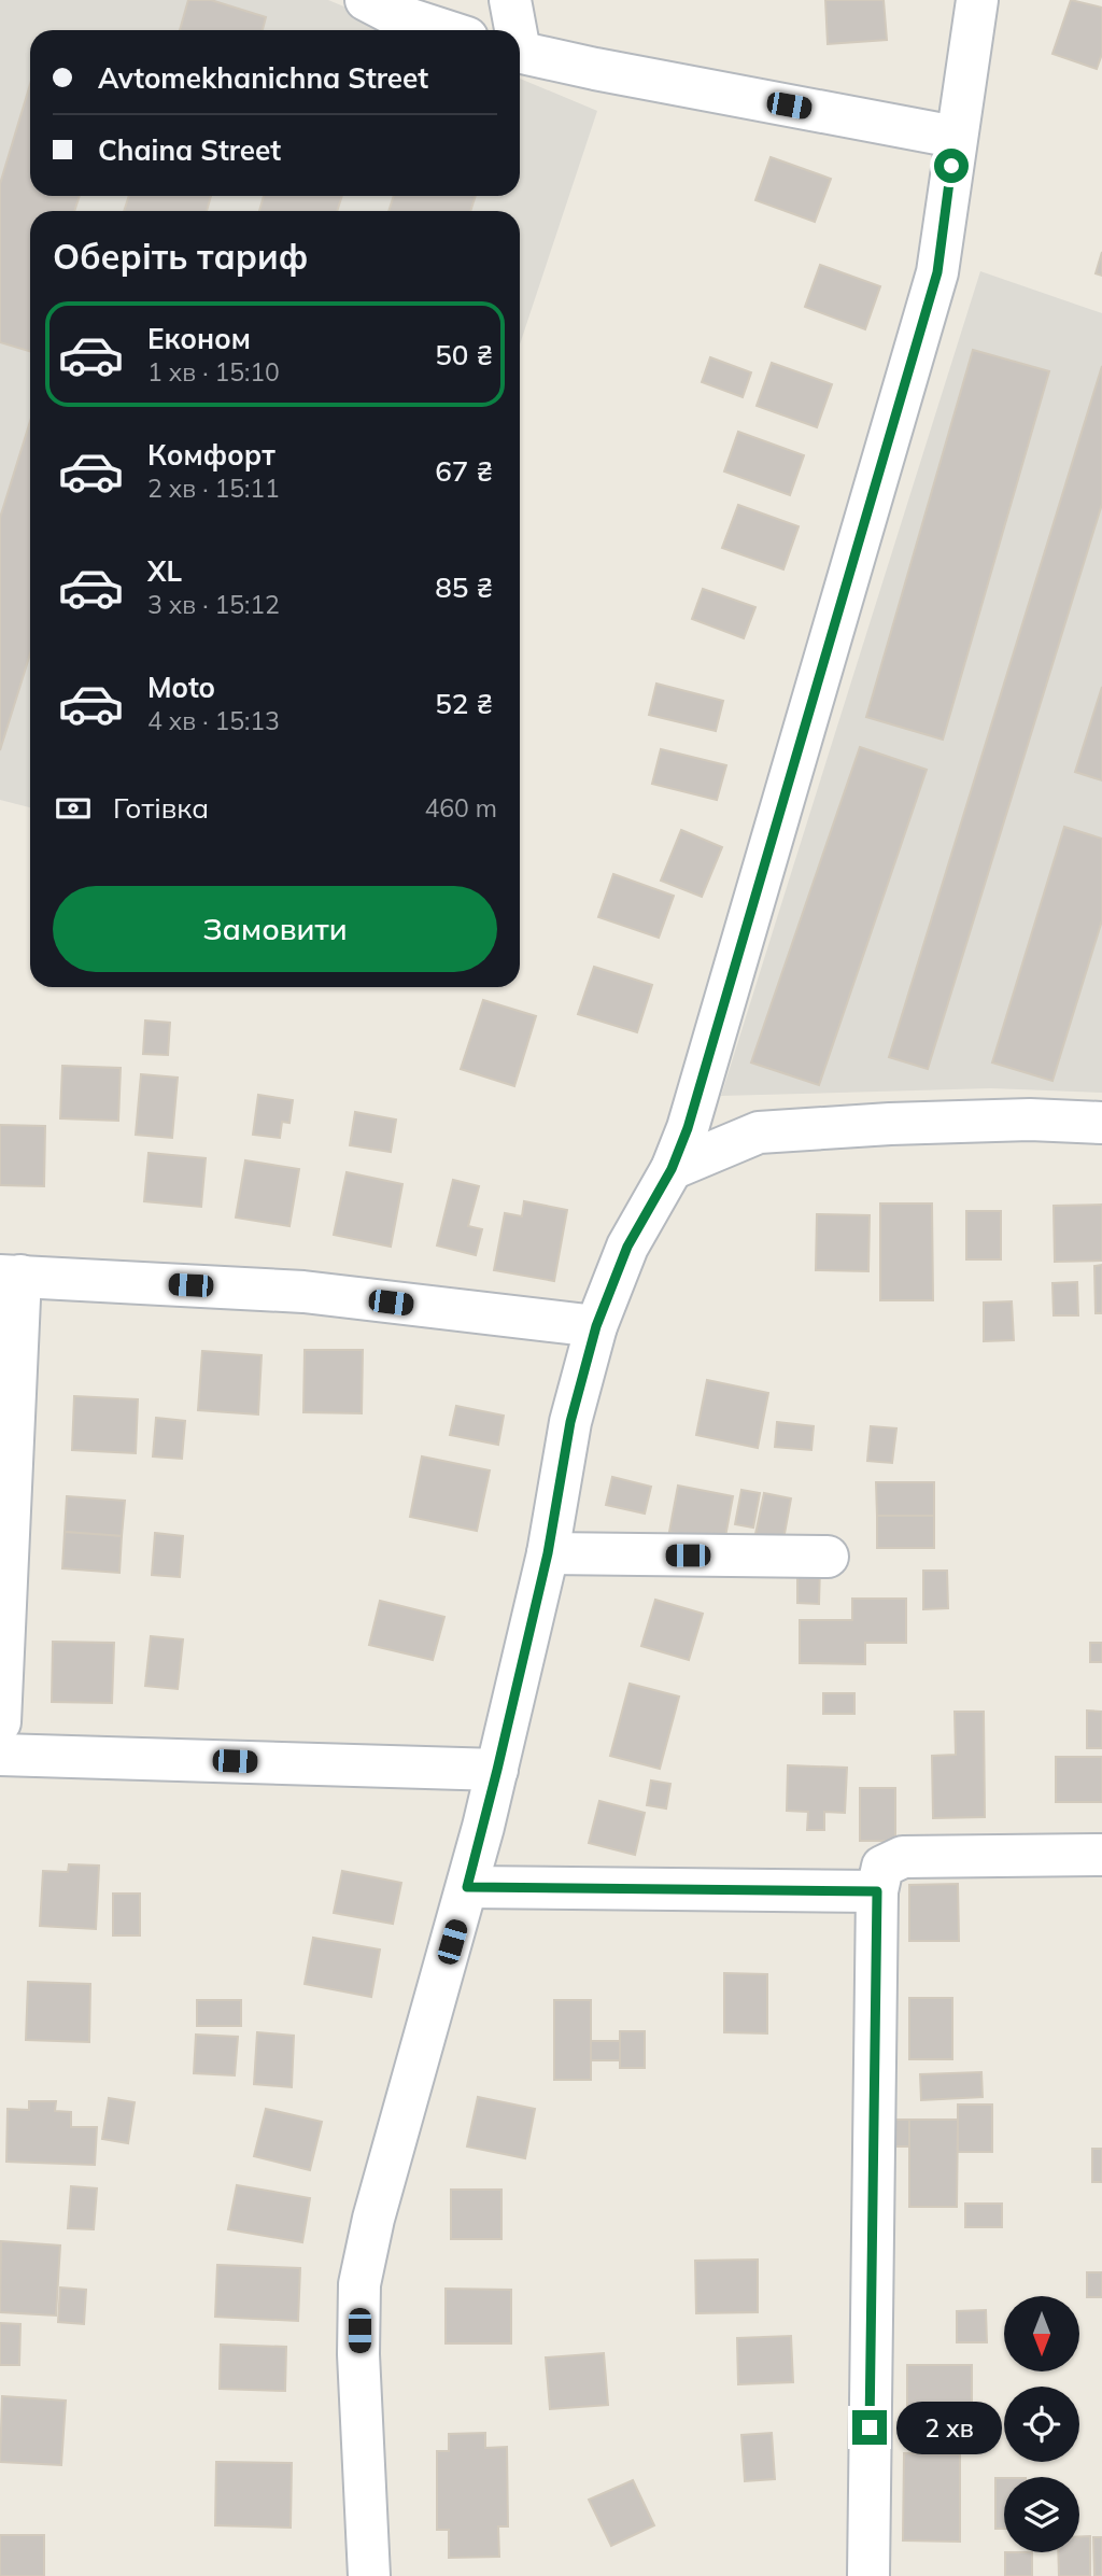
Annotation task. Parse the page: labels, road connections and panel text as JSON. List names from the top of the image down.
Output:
{
  "north": "bottom",
  "page": {
    "banner": ["Avtomekhanichna Street", "Chaina Street"],
    "heading": "Оберіть тариф",
    "list": [
      {
        "name": "Економ",
        "note": "1 хв · 15:10",
        "value": "50 ₴"
      },
      {
        "name": "Комфорт",
        "note": "2 хв · 15:11",
        "value": "67 ₴"
      },
      {
        "name": "XL",
        "note": "3 хв · 15:12",
        "value": "85 ₴"
      },
      {
        "name": "Moto",
        "note": "4 хв · 15:13",
        "value": "52 ₴"
      }
    ],
    "pay": ["Готівка", "460 m"],
    "buttons": "Замовити",
    "bubble": "2 хв"
  }
}
